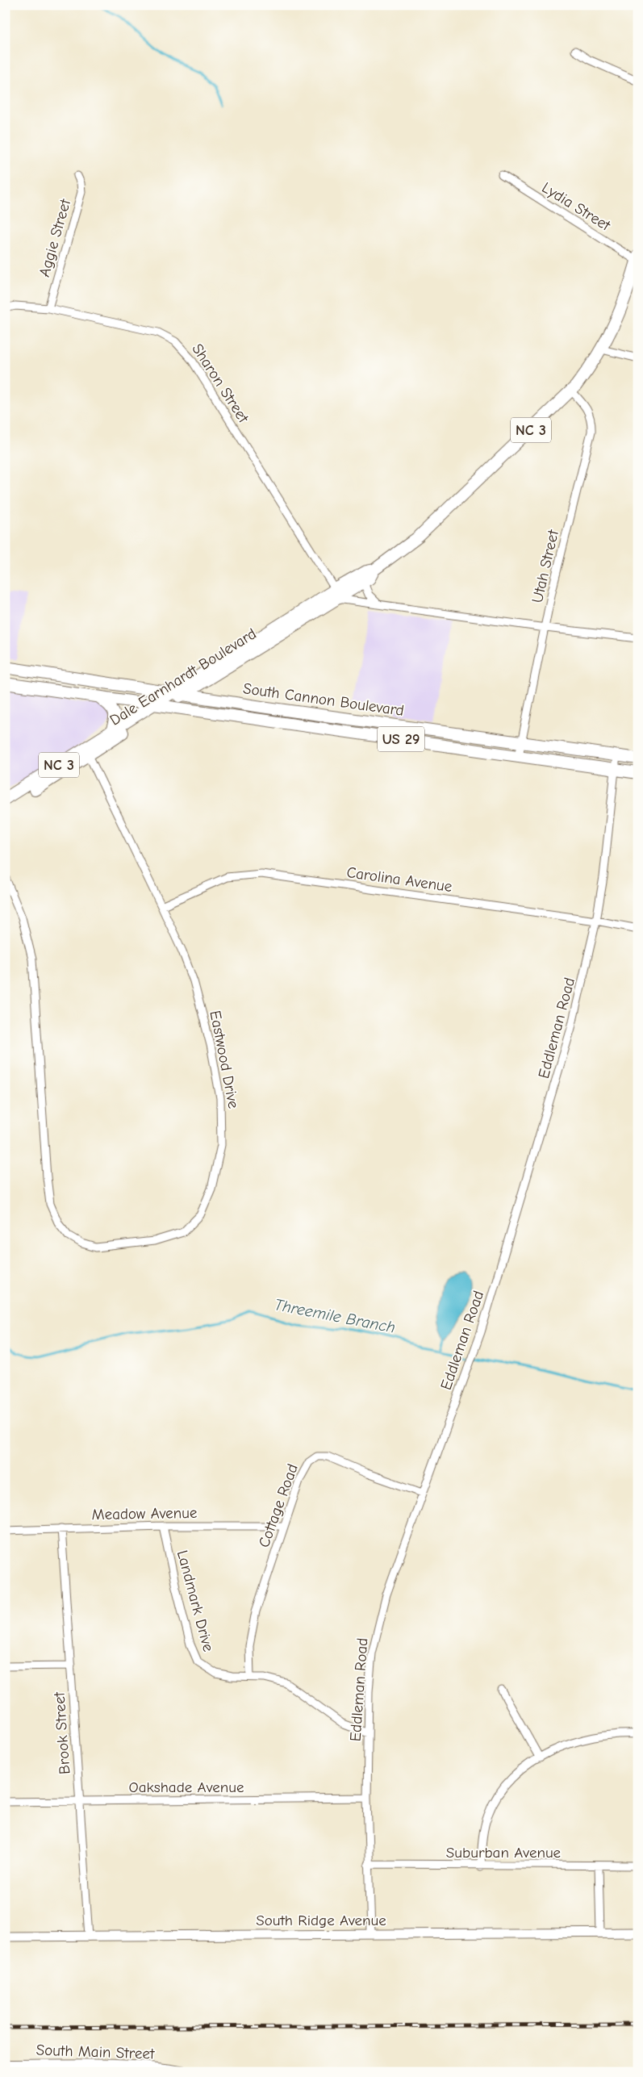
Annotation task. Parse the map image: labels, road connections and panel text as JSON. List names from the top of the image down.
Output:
{
  "streets": {
    "main road": [
      "NC 3",
      "Dale Earnhardt Boulevard",
      "South Cannon Boulevard",
      "US 29",
      "South Main Street"
    ],
    "street": [
      "Lydia Street",
      "Aggie Street",
      "Sharon Street",
      "Utah Street",
      "Carolina Avenue",
      "Eddleman Road",
      "Eastwood Drive",
      "Cottage Road",
      "Meadow Avenue",
      "Landmark Drive",
      "Brook Street",
      "Oakshade Avenue",
      "Suburban Avenue",
      "South Ridge Avenue"
    ]
  },
  "crossings": [
    ["Lydia Street", "Dale Earnhardt Boulevard"],
    ["Aggie Street", "Sharon Street"],
    ["Sharon Street", "Dale Earnhardt Boulevard"],
    ["Utah Street", "Dale Earnhardt Boulevard"],
    ["Utah Street", "South Cannon Boulevard"],
    ["Dale Earnhardt Boulevard", "South Cannon Boulevard"],
    ["Dale Earnhardt Boulevard", "Eastwood Drive"],
    ["South Cannon Boulevard", "Eddleman Road"],
    ["Carolina Avenue", "Eddleman Road"],
    ["Carolina Avenue", "Eastwood Drive"],
    ["Eddleman Road", "Cottage Road"],
    ["Eddleman Road", "Landmark Drive"],
    ["Eddleman Road", "Oakshade Avenue"],
    ["Eddleman Road", "Suburban Avenue"],
    ["Eddleman Road", "South Ridge Avenue"],
    ["Cottage Road", "Meadow Avenue"],
    ["Cottage Road", "Landmark Drive"],
    ["Meadow Avenue", "Landmark Drive"],
    ["Meadow Avenue", "Brook Street"],
    ["Brook Street", "Oakshade Avenue"],
    ["Brook Street", "South Ridge Avenue"]
  ],
  "water": ["Threemile Branch"]
}
